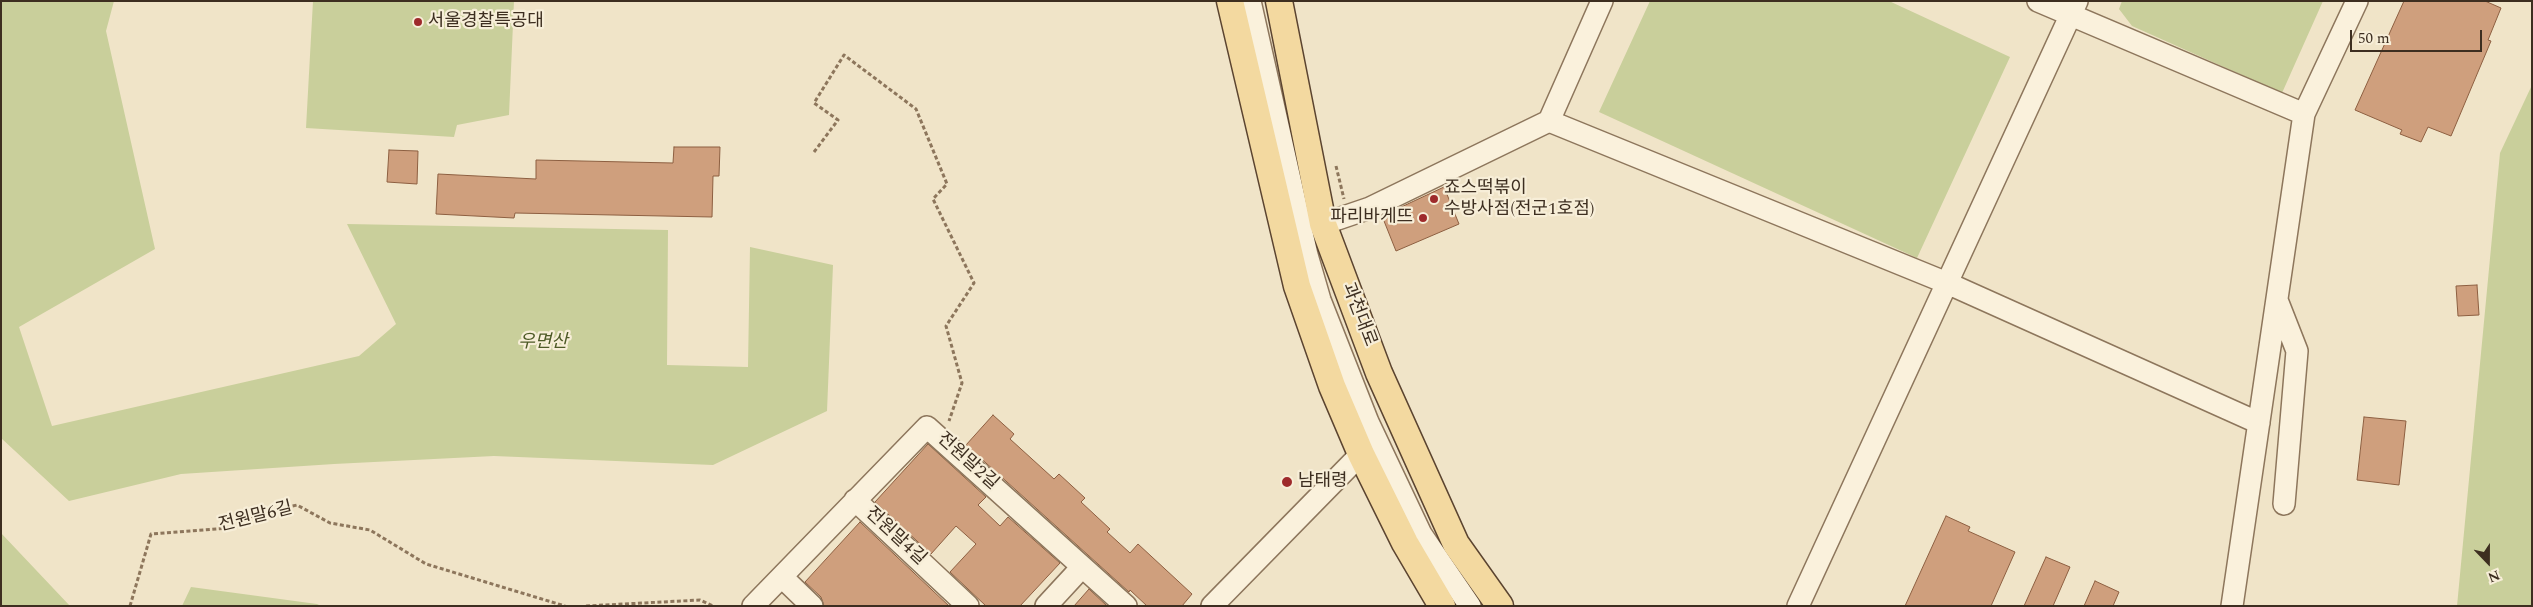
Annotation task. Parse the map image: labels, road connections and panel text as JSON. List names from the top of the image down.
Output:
{
  "streets": {
    "main road": ["과천대로"],
    "street": ["전원말2길", "전원말4길"],
    "path": ["전원말6길"]
  },
  "crossings": [
    ["전원말2길", "전원말4길"]
  ],
  "parks": ["우면산"],
  "places": [
    "서울경찰특공대",
    "죠스떡볶이 수방사점(전군1호점)",
    "파리바게뜨",
    "남태령"
  ],
  "scale_bar": "50 m",
  "north": "bottom"
}
